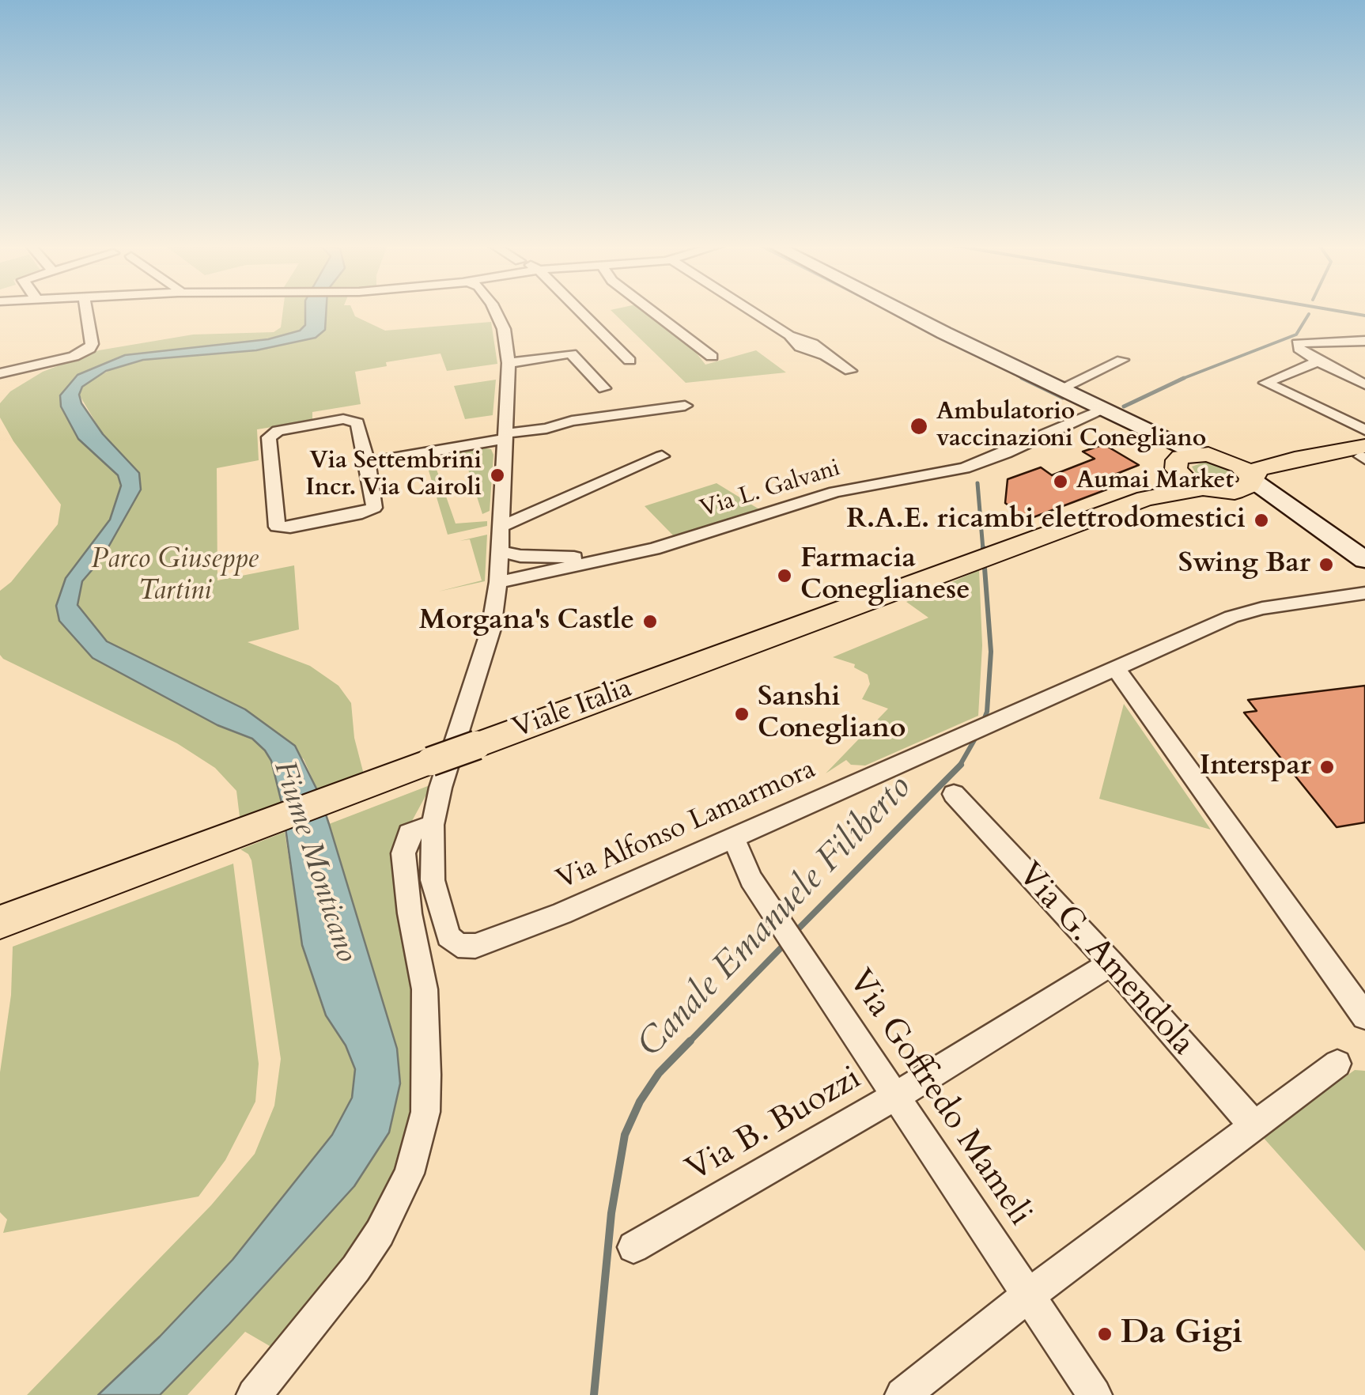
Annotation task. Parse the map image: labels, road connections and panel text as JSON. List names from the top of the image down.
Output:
{
  "streets": {
    "main road": ["Viale Italia"],
    "street": [
      "Via L. Galvani",
      "Via Alfonso Lamarmora",
      "Via G. Amendola",
      "Via Goffredo Mameli",
      "Via B. Buozzi"
    ]
  },
  "crossings": [
    ["Via Alfonso Lamarmora", "Via Goffredo Mameli"],
    ["Via G. Amendola", "Via B. Buozzi"],
    ["Via Goffredo Mameli", "Via B. Buozzi"]
  ],
  "water": ["Fiume Monticano", "Canale Emanuele Filiberto"],
  "parks": ["Parco Giuseppe Tartini"],
  "places": [
    "Ambulatorio vaccinazioni Conegliano",
    "Via Settembrini Incr. Via Cairoli",
    "Aumai Market",
    "R.A.E. ricambi elettrodomestici",
    "Swing Bar",
    "Farmacia Coneglianese",
    "Morgana's Castle",
    "Sanshi Conegliano",
    "Interspar",
    "Da Gigi"
  ]
}
